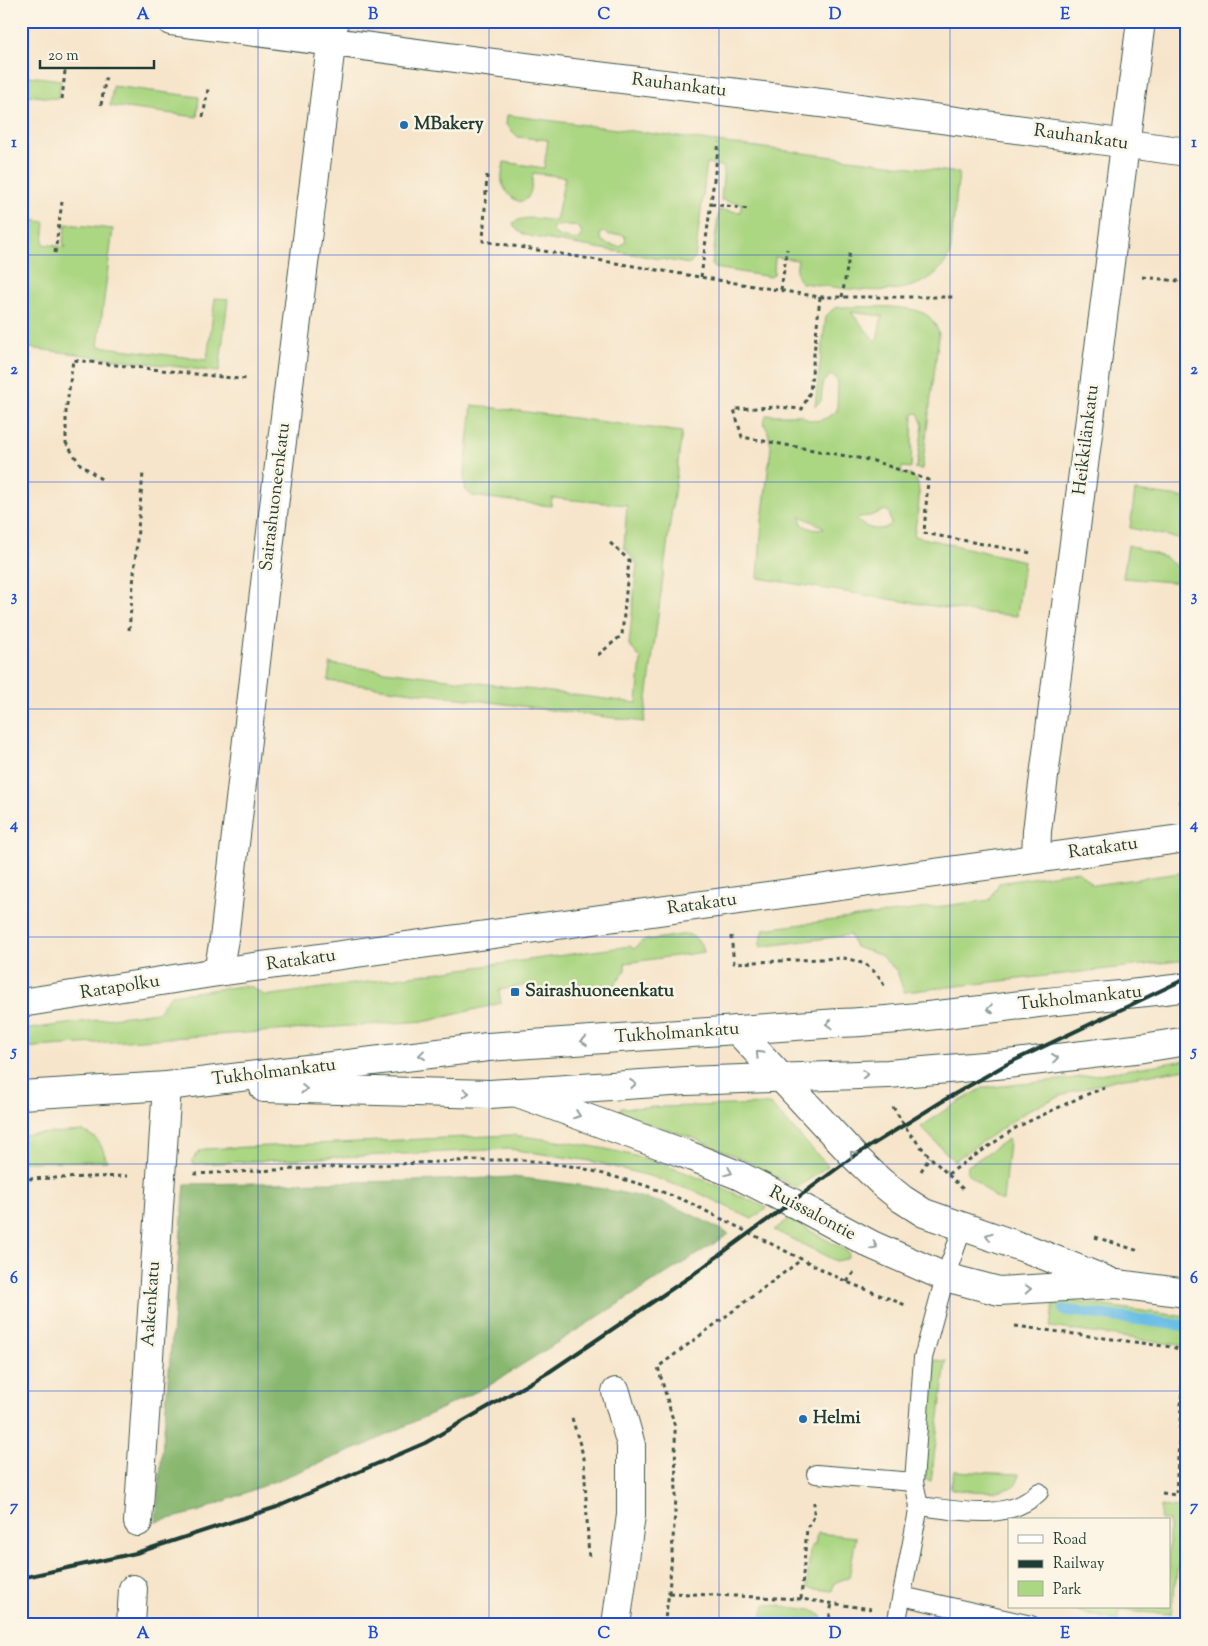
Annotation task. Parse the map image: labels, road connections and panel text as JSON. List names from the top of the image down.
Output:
{
  "streets": {
    "street": [
      "Rauhankatu",
      "Heikkilänkatu",
      "Sairashuoneenkatu",
      "Ratakatu",
      "Ratapolku",
      "Tukholmankatu",
      "Ruissalontie",
      "Aakenkatu"
    ]
  },
  "crossings": [
    ["Rauhankatu", "Heikkilänkatu"],
    ["Rauhankatu", "Sairashuoneenkatu"],
    ["Heikkilänkatu", "Ratakatu"],
    ["Sairashuoneenkatu", "Ratakatu"],
    ["Sairashuoneenkatu", "Ratapolku"],
    ["Ratakatu", "Ratapolku"],
    ["Tukholmankatu", "Ruissalontie"],
    ["Tukholmankatu", "Aakenkatu"]
  ],
  "places": {
    "other": ["MBakery", "Helmi"],
    "transit": ["Sairashuoneenkatu"]
  },
  "legend": ["Road", "Railway", "Park"],
  "scale_bar": "20 m",
  "grid": {
    "columns": [
      "A",
      "B",
      "C",
      "D",
      "E"
    ],
    "rows": [
      "1",
      "2",
      "3",
      "4",
      "5",
      "6",
      "7"
    ]
  }
}
